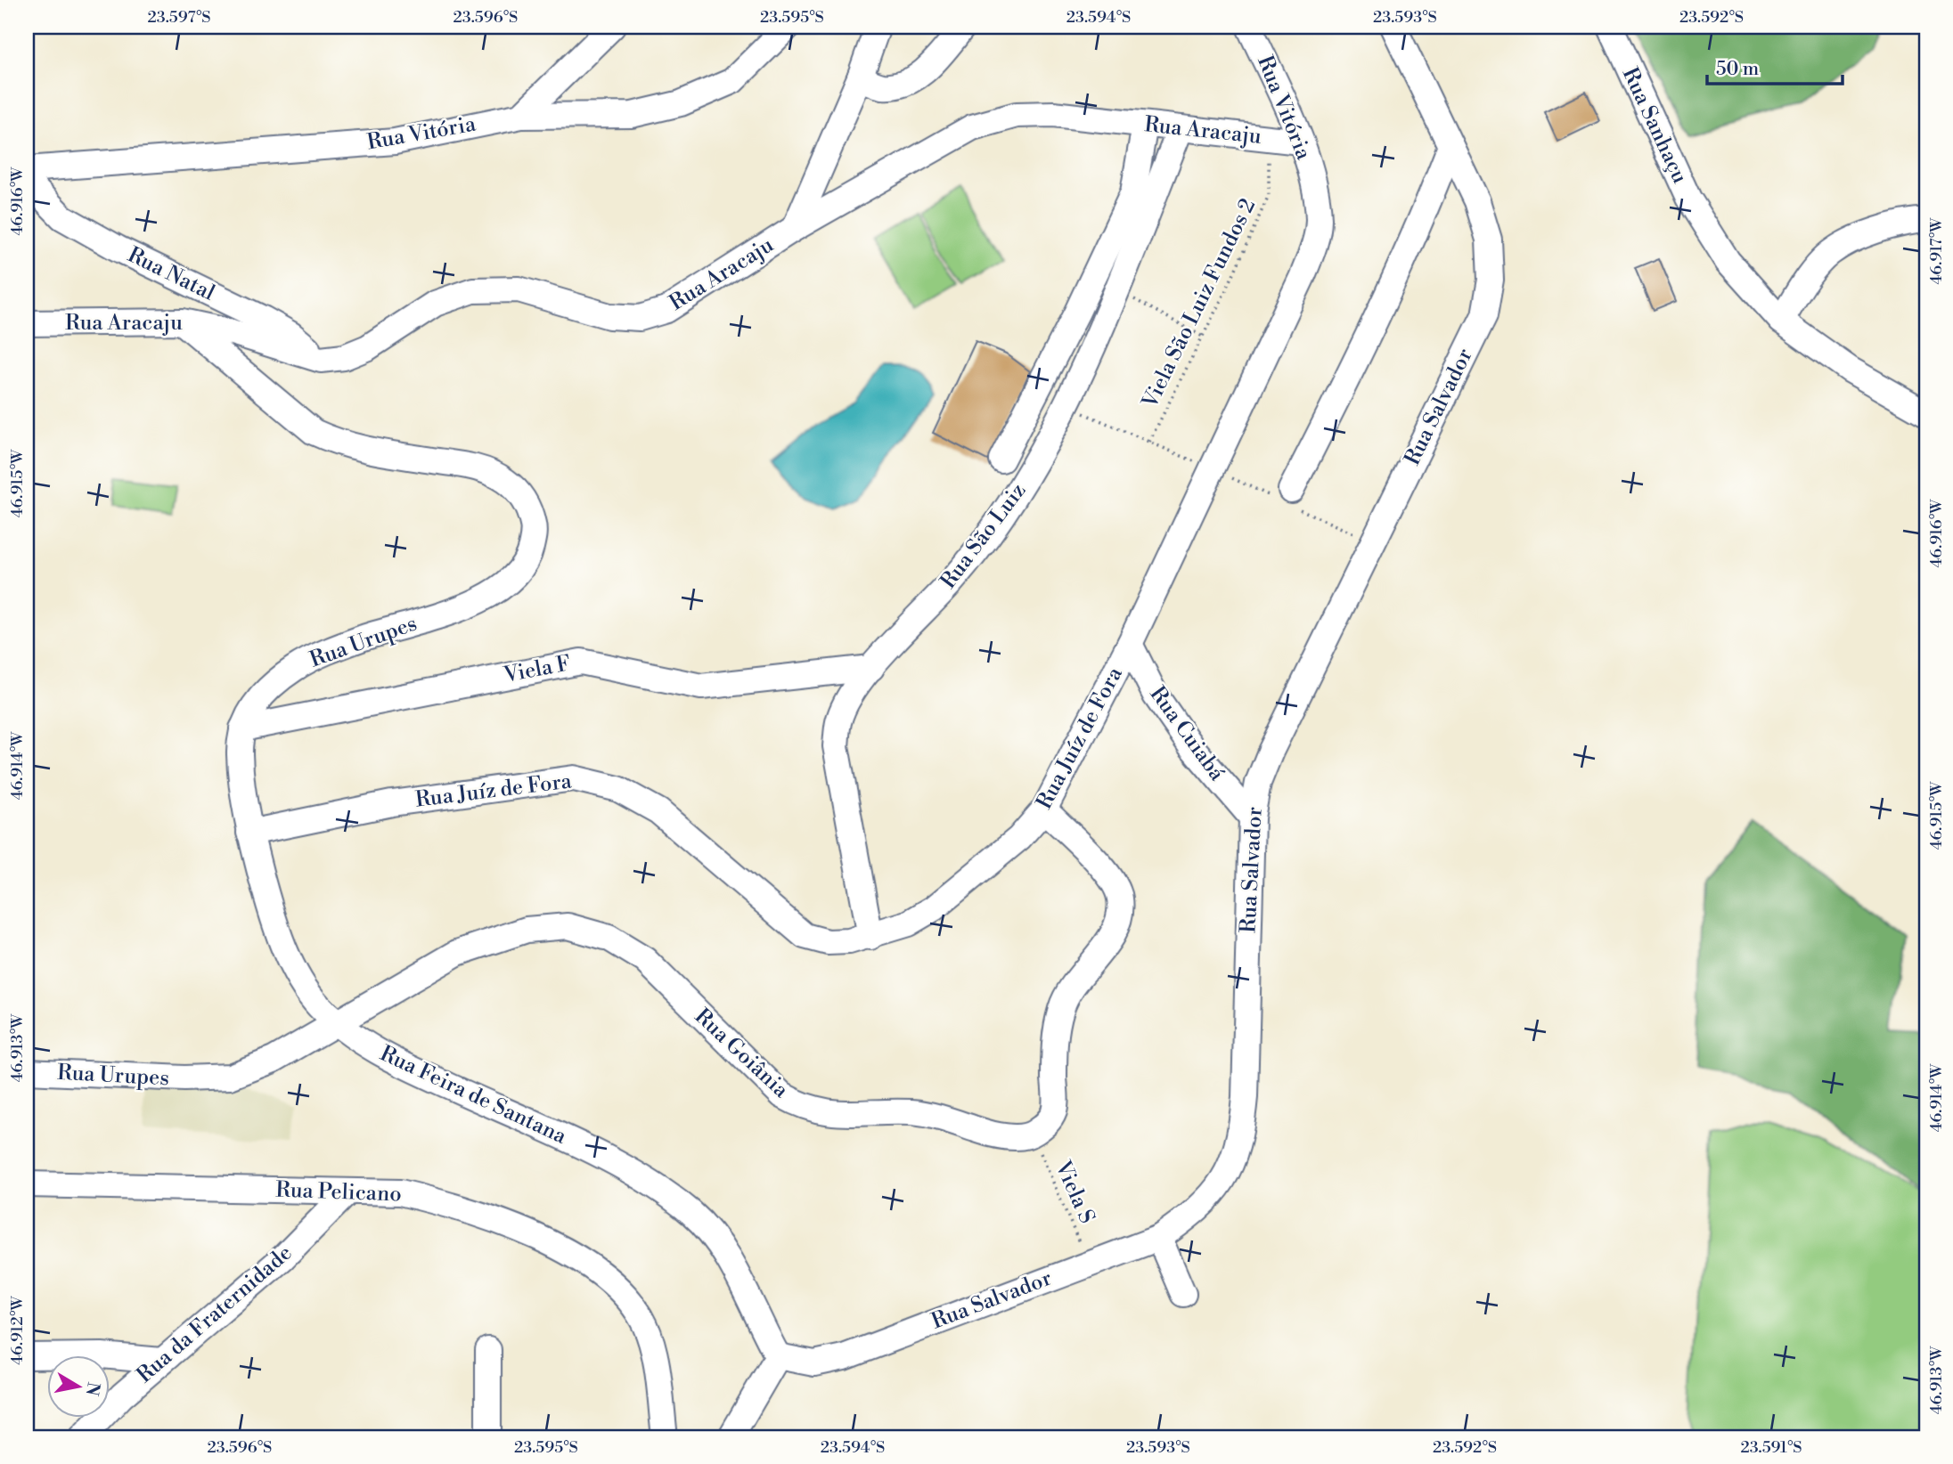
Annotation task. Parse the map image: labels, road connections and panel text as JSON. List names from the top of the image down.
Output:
{
  "streets": {
    "street": [
      "Rua Vitória",
      "Rua Sanhaçu",
      "Rua Aracaju",
      "Rua Natal",
      "Rua Salvador",
      "Rua São Luiz",
      "Rua Urupes",
      "Viela F",
      "Rua Cuiabá",
      "Rua Juíz de Fora",
      "Rua Goiânia",
      "Rua Feira de Santana",
      "Rua Pelicano",
      "Rua da Fraternidade"
    ],
    "path": ["Viela São Luiz Fundos 2", "Viela S"]
  },
  "crossings": [
    ["Rua Vitória", "Rua Aracaju"],
    ["Rua Vitória", "Rua Juíz de Fora"],
    ["Rua Aracaju", "Rua Natal"],
    ["Rua Aracaju", "Viela São Luiz Fundos 2"],
    ["Rua Aracaju", "Rua São Luiz"],
    ["Rua Aracaju", "Rua Urupes"],
    ["Rua Salvador", "Rua Cuiabá"],
    ["Rua Salvador", "Rua Feira de Santana"],
    ["Rua Salvador", "Viela S"],
    ["Rua São Luiz", "Viela F"],
    ["Rua São Luiz", "Rua Juíz de Fora"],
    ["Rua Urupes", "Viela F"],
    ["Rua Urupes", "Rua Juíz de Fora"],
    ["Rua Urupes", "Rua Goiânia"],
    ["Rua Urupes", "Rua Feira de Santana"],
    ["Rua Cuiabá", "Rua Juíz de Fora"],
    ["Rua Goiânia", "Rua Feira de Santana"],
    ["Rua Goiânia", "Viela S"],
    ["Rua Pelicano", "Rua da Fraternidade"]
  ],
  "scale_bar": "50 m",
  "north": "right",
  "coordinates": [
    "23.597°S",
    "23.596°S",
    "23.595°S",
    "23.594°S",
    "23.593°S",
    "23.592°S",
    "46.916°W",
    "46.917°W",
    "46.915°W",
    "46.914°W",
    "46.913°W",
    "46.912°W",
    "23.591°S"
  ]
}
